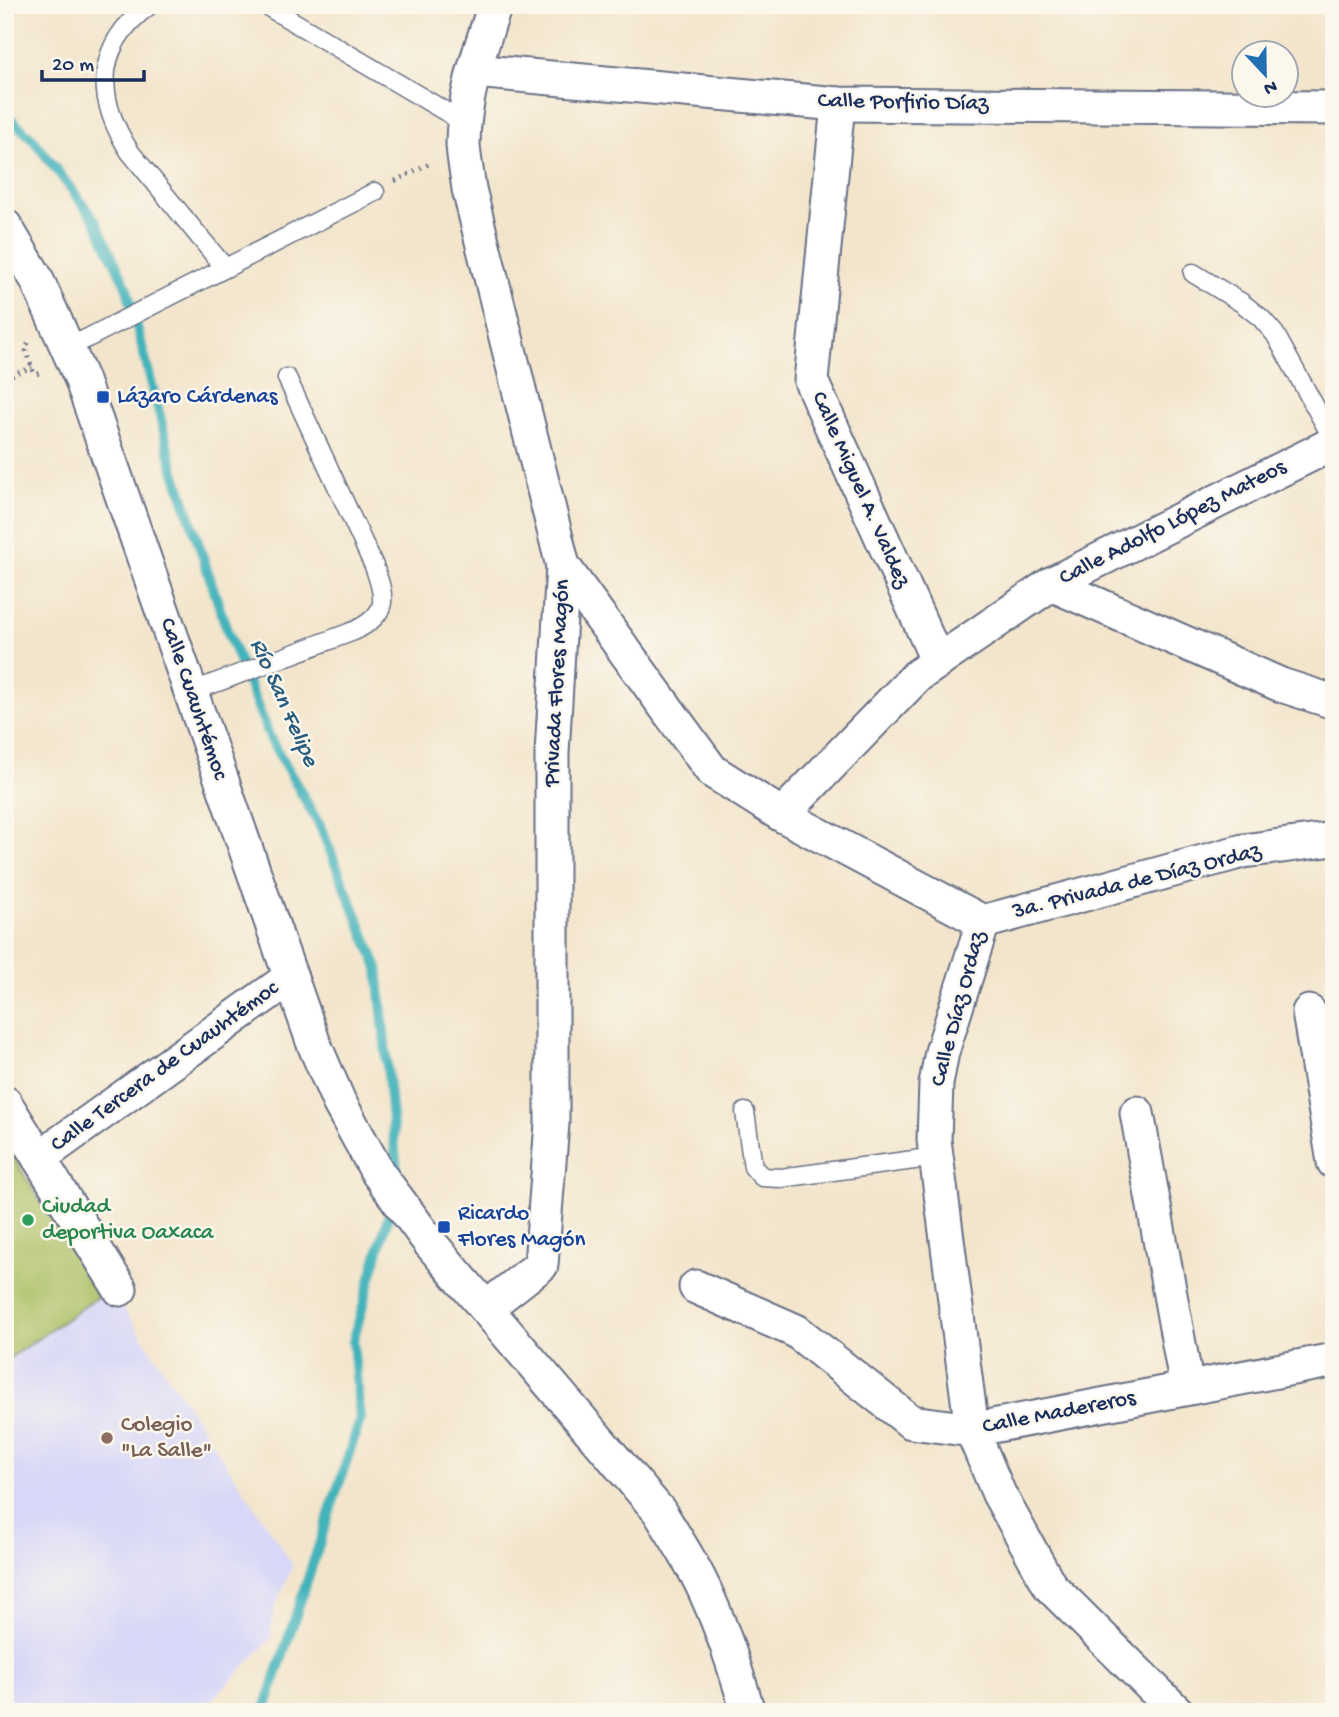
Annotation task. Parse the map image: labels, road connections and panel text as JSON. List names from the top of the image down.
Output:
{
  "streets": {
    "street": [
      "Calle Porfirio Díaz",
      "Calle Miguel A. Valdez",
      "Calle Adolfo López Mateos",
      "Privada Flores Magón",
      "Calle Cuauhtémoc",
      "3a. Privada de Díaz Ordaz",
      "Calle Díaz Ordaz",
      "Calle Tercera de Cuauhtémoc",
      "Calle Madereros"
    ]
  },
  "crossings": [
    ["Calle Porfirio Díaz", "Calle Miguel A. Valdez"],
    ["Calle Porfirio Díaz", "Privada Flores Magón"],
    ["Calle Miguel A. Valdez", "Calle Adolfo López Mateos"],
    ["Calle Adolfo López Mateos", "Calle Díaz Ordaz"],
    ["Privada Flores Magón", "Calle Cuauhtémoc"],
    ["Privada Flores Magón", "Calle Díaz Ordaz"],
    ["Calle Cuauhtémoc", "Calle Tercera de Cuauhtémoc"],
    ["3a. Privada de Díaz Ordaz", "Calle Díaz Ordaz"],
    ["Calle Díaz Ordaz", "Calle Madereros"]
  ],
  "water": ["Río San Felipe"],
  "places": {
    "transit": ["Lázaro Cárdenas", "Ricardo Flores Magón"],
    "other": ["Ciudad deportiva Oaxaca", "Colegio \"La Salle\""]
  },
  "scale_bar": "20 m",
  "north": "bottom"
}
